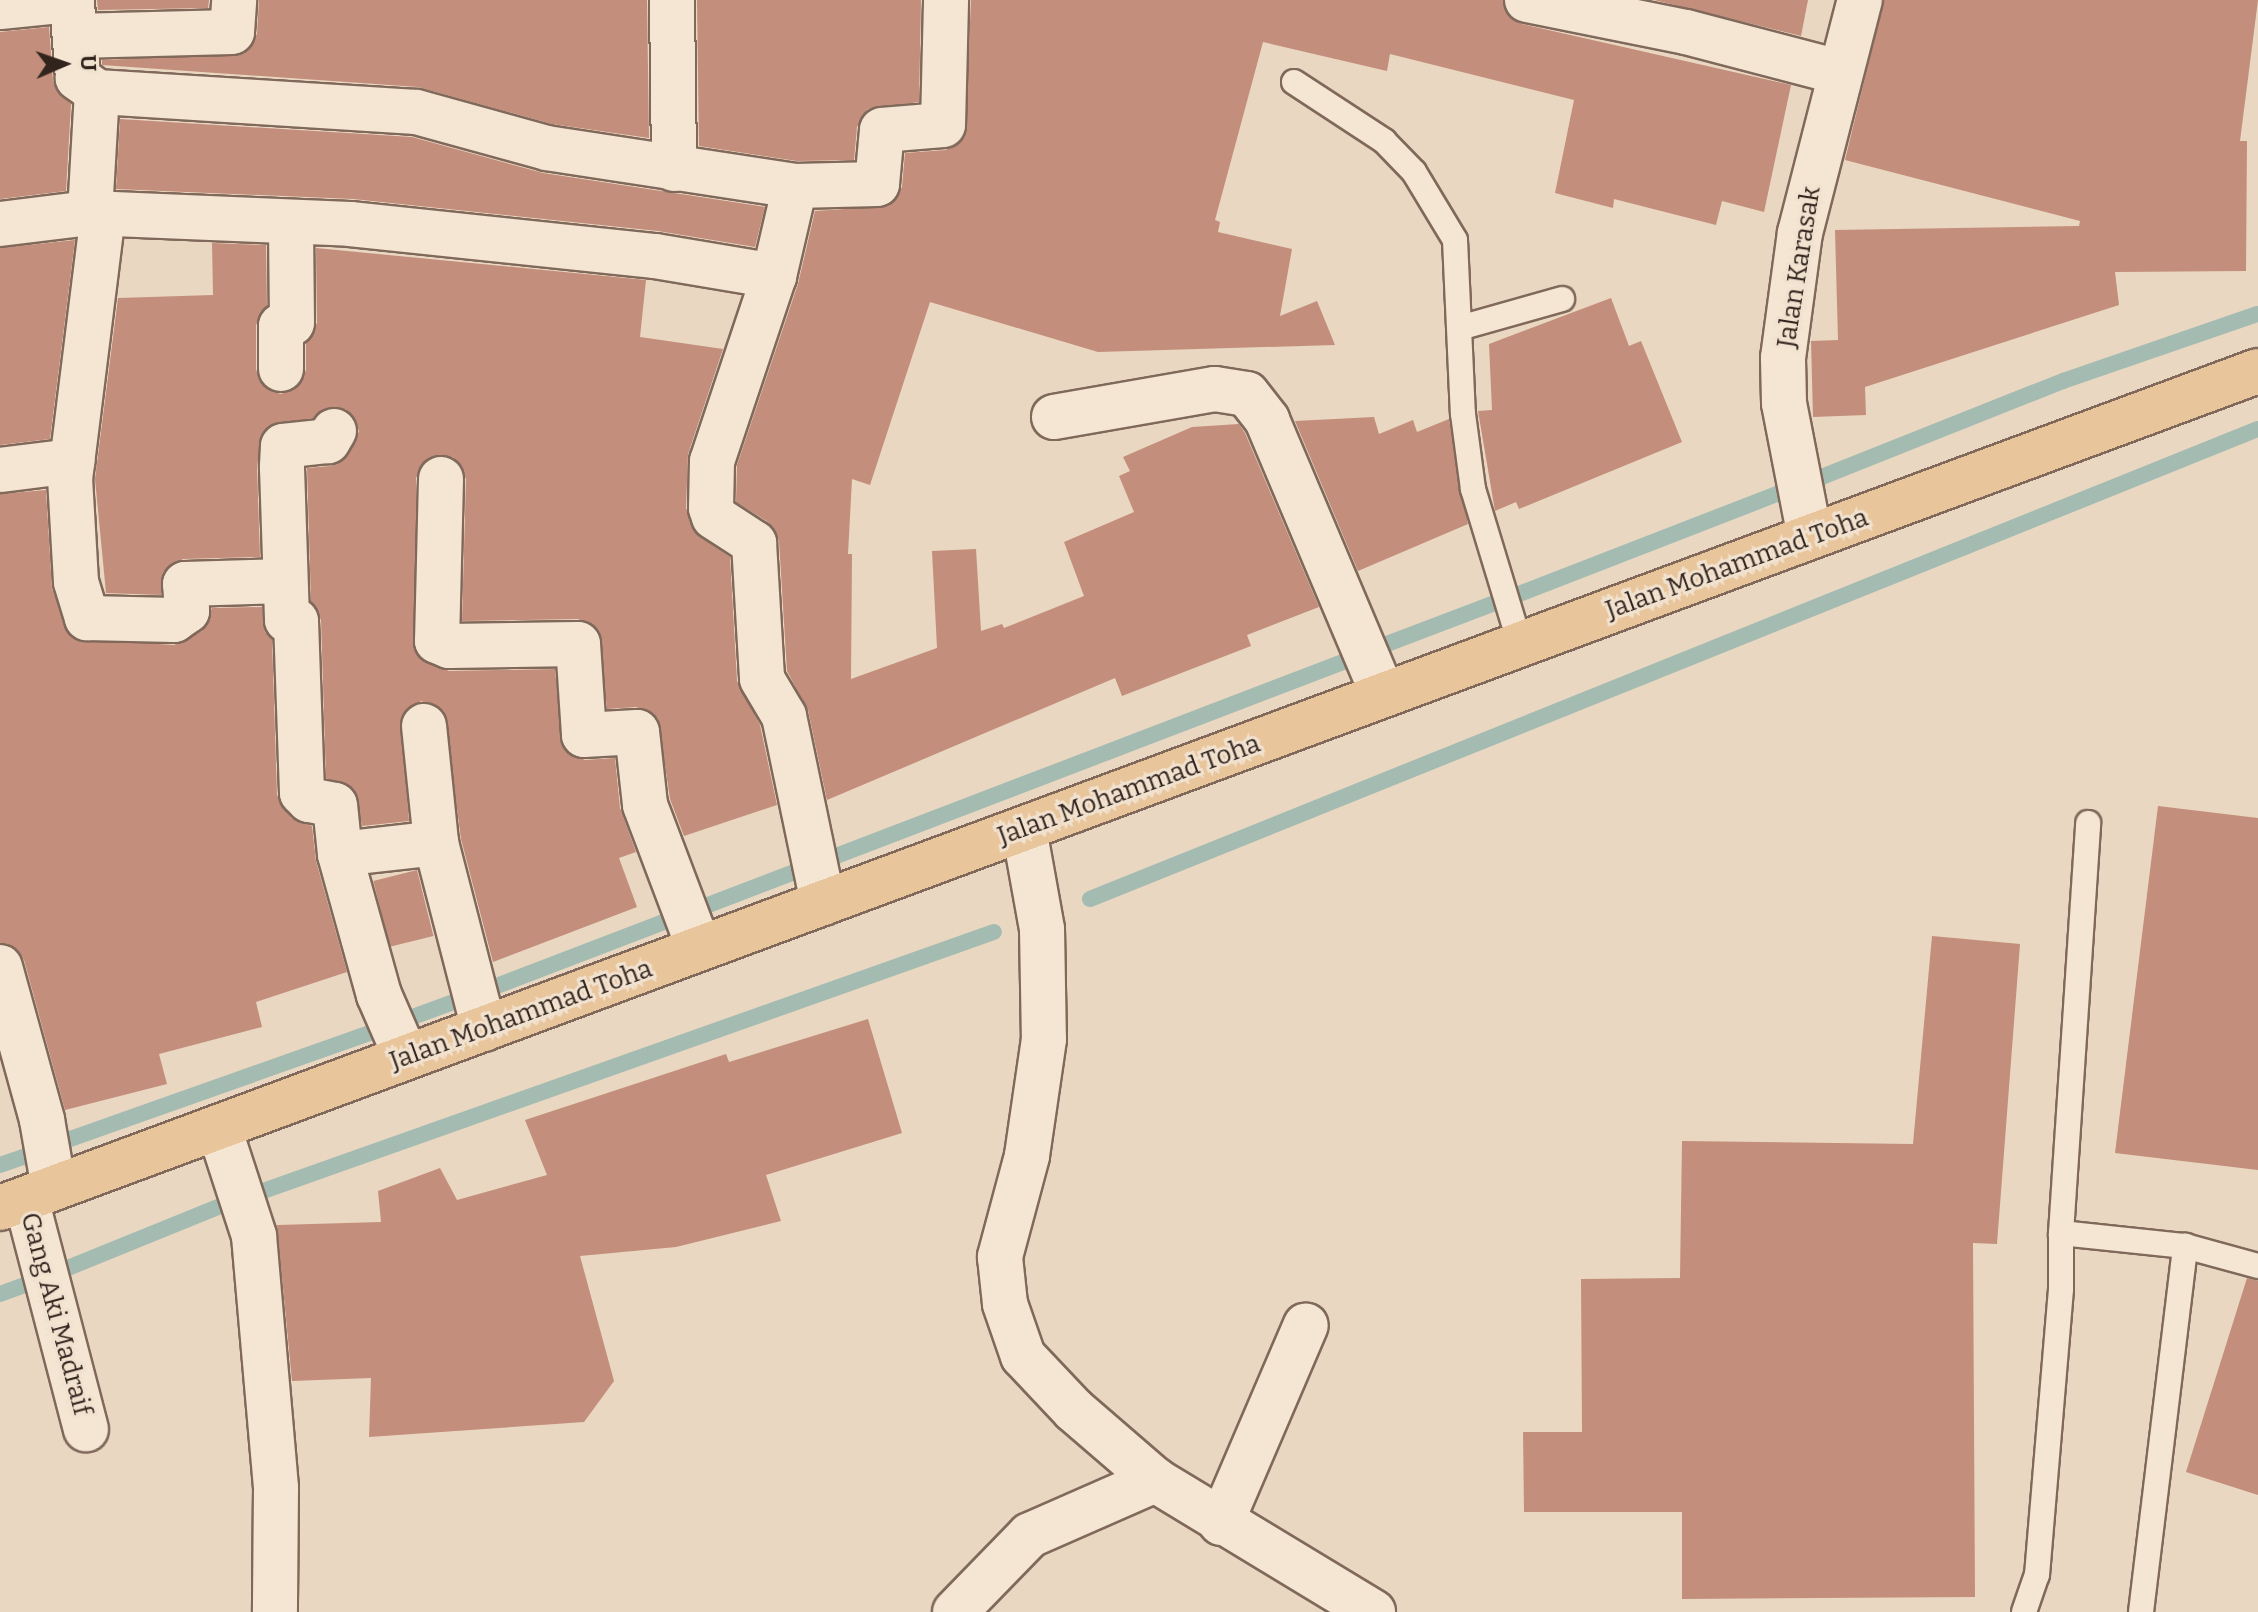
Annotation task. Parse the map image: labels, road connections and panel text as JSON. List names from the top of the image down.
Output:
{
  "streets": {
    "main road": ["Jalan Mohammad Toha"],
    "street": ["Jalan Karasak", "Gang Aki Madraif"]
  },
  "crossings": [
    ["Jalan Karasak", "Jalan Mohammad Toha"],
    ["Jalan Mohammad Toha", "Gang Aki Madraif"]
  ],
  "north": "right"
}
